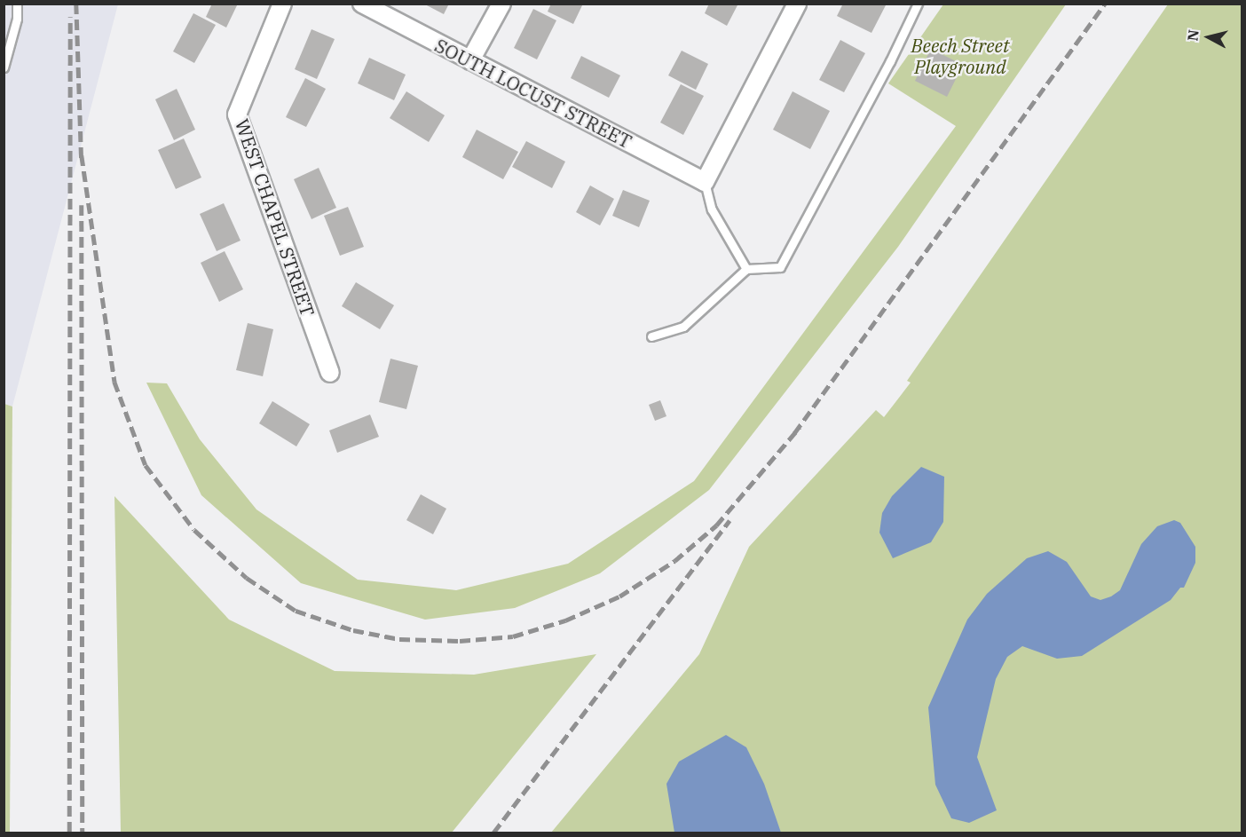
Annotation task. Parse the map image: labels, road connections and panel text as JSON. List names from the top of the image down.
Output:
{
  "streets": {
    "street": ["SOUTH LOCUST STREET", "WEST CHAPEL STREET"]
  },
  "parks": ["Beech Street Playground"],
  "north": "left"
}
